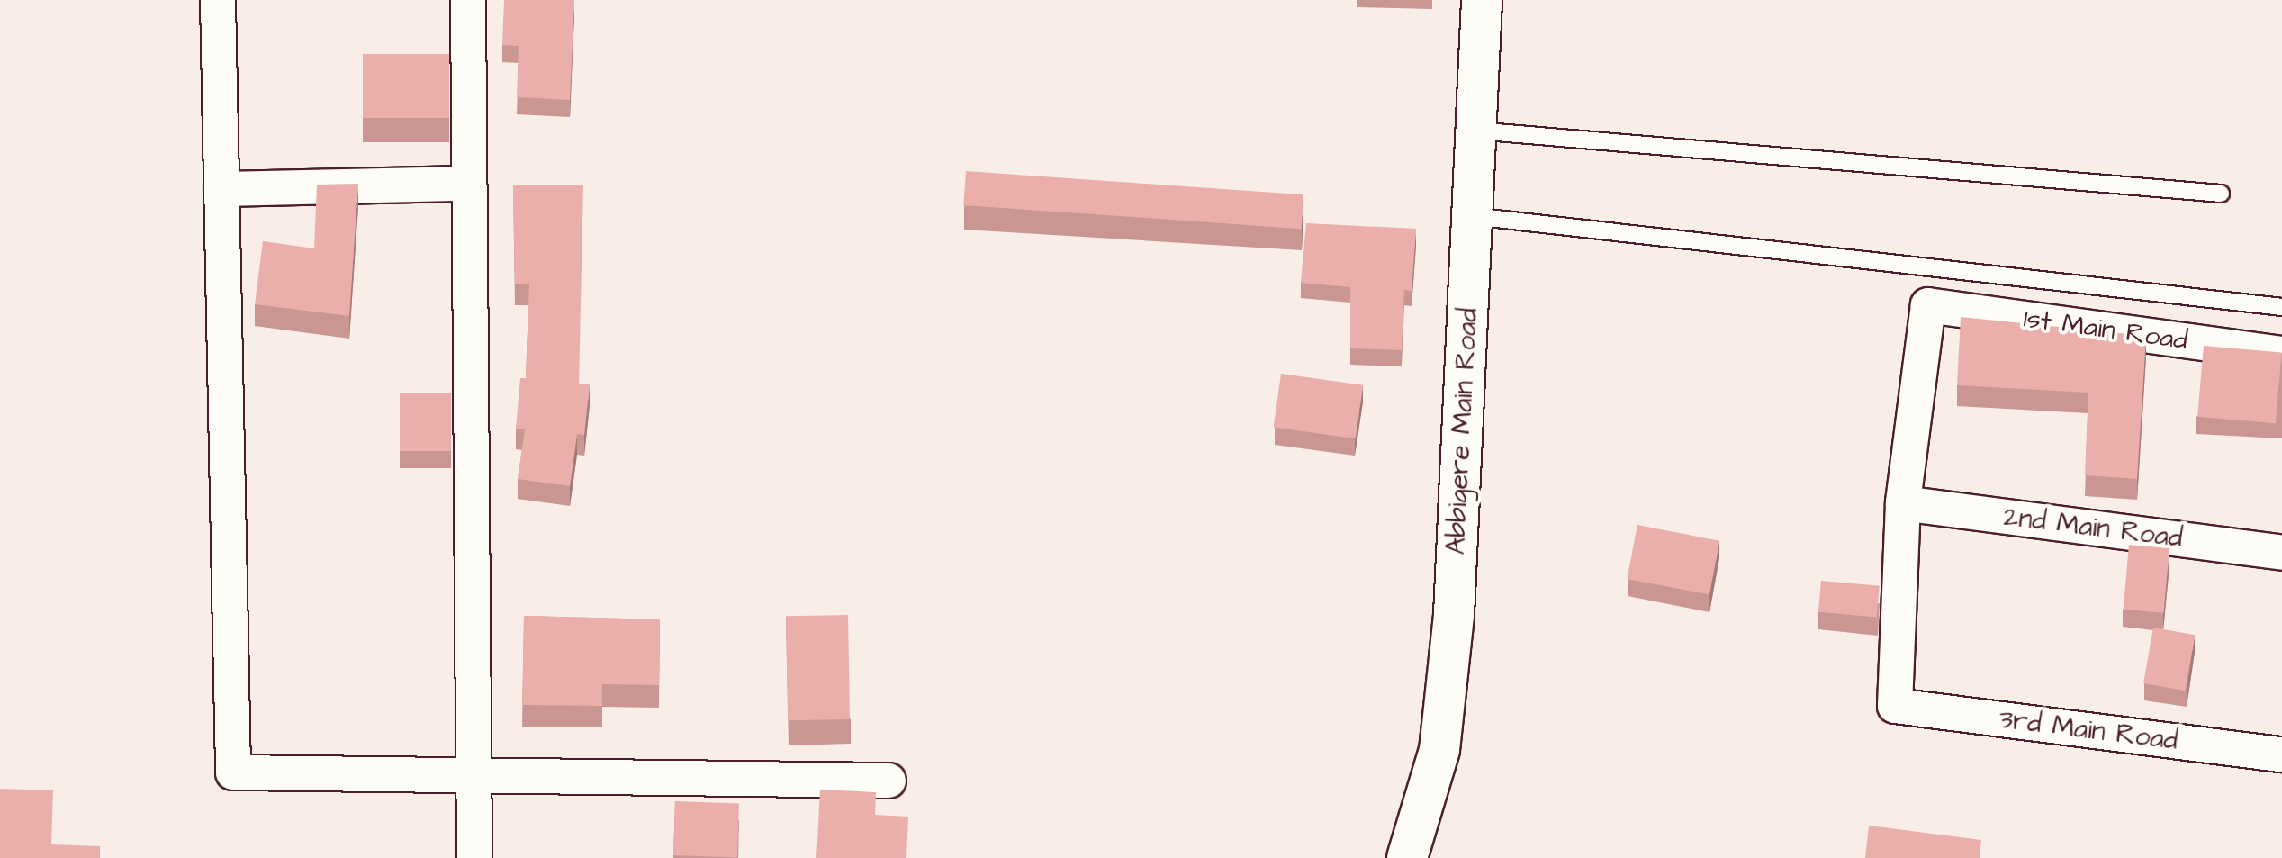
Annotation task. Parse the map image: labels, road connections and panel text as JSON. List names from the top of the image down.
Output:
{
  "streets": {
    "main road": ["Abbigere Main Road"],
    "street": ["1st Main Road", "2nd Main Road", "3rd Main Road"]
  },
  "crossings": [
    ["1st Main Road", "2nd Main Road"],
    ["1st Main Road", "3rd Main Road"],
    ["2nd Main Road", "3rd Main Road"]
  ]
}
